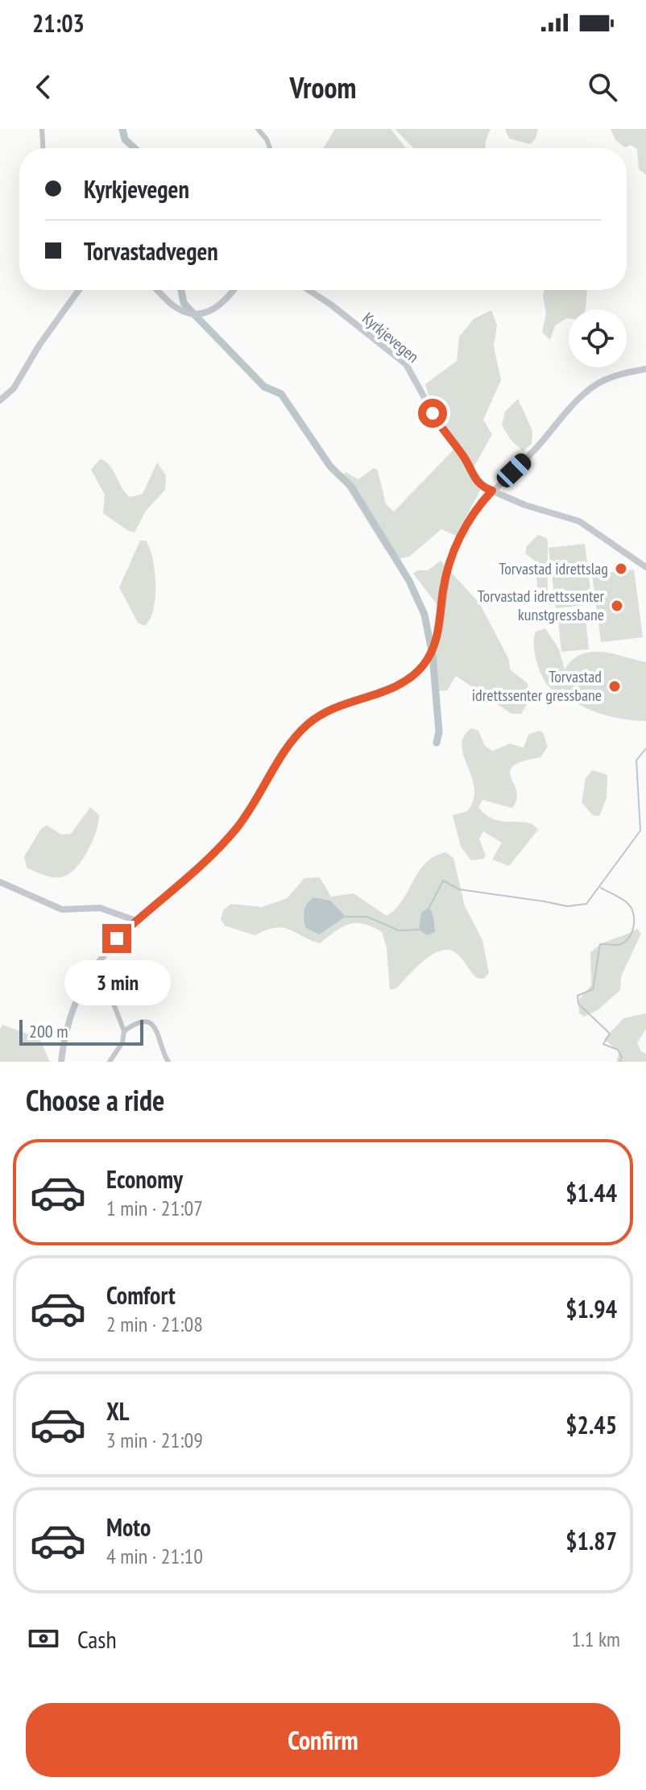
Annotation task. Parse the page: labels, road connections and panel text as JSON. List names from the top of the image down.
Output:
{
  "streets": {
    "main road": ["Kyrkjevegen"]
  },
  "places": ["Torvastad idrettslag", "Torvastad idrettssenter kunstgressbane", "Torvastad idrettssenter gressbane"],
  "scale_bar": "200 m",
  "page": {
    "status": "21:03",
    "header": "Vroom",
    "banner": ["Kyrkjevegen", "Torvastadvegen"],
    "bubble": "3 min",
    "scale": "200 m",
    "heading": "Choose a ride",
    "list": [
      {
        "name": "Economy",
        "note": "1 min · 21:07",
        "value": "$1.44"
      },
      {
        "name": "Comfort",
        "note": "2 min · 21:08",
        "value": "$1.94"
      },
      {
        "name": "XL",
        "note": "3 min · 21:09",
        "value": "$2.45"
      },
      {
        "name": "Moto",
        "note": "4 min · 21:10",
        "value": "$1.87"
      }
    ],
    "pay": ["Cash", "1.1 km"],
    "buttons": "Confirm"
  }
}
